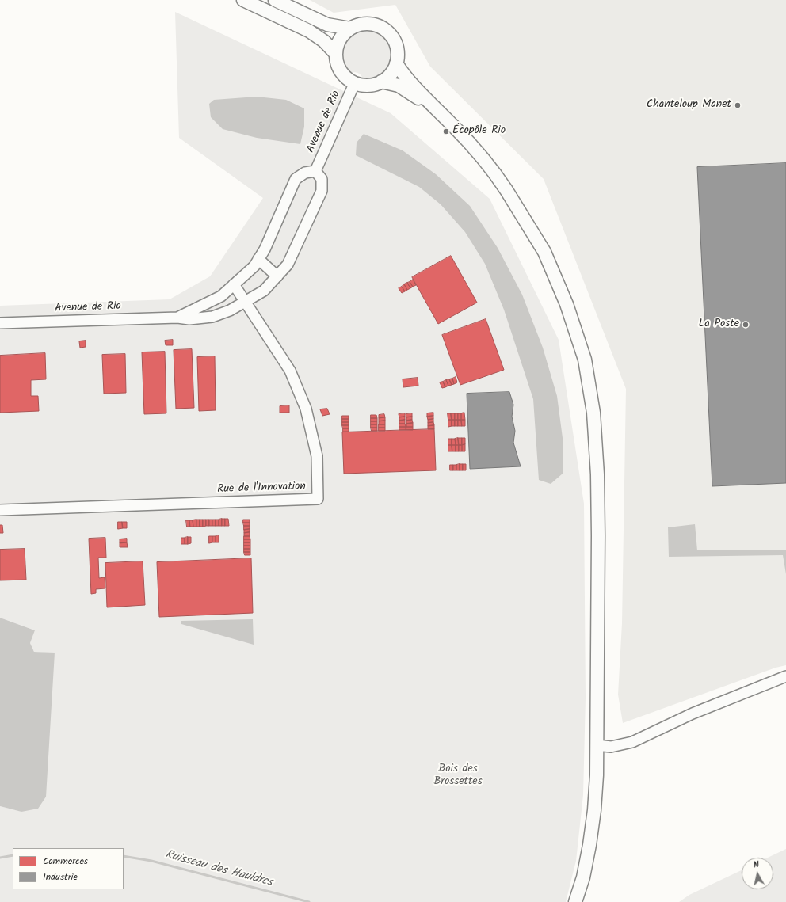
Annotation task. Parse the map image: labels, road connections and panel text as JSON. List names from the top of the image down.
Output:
{
  "streets": {
    "street": ["Avenue de Rio", "Rue de l'Innovation"]
  },
  "crossings": [
    ["Avenue de Rio", "Rue de l'Innovation"]
  ],
  "water": ["Ruisseau des Hauldres"],
  "parks": ["Bois des Brossettes"],
  "places": ["Chanteloup Manet", "Écopôle Rio", "La Poste"],
  "legend": ["Commerces", "Industrie"],
  "north": "top"
}
